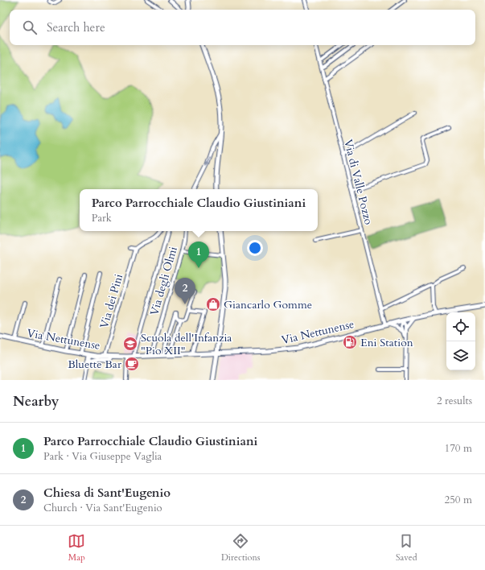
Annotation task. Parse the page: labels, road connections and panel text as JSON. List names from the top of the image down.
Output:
{
  "streets": {
    "main road": ["Via Nettunense"],
    "street": ["Via di Valle Pozzo", "Via degli Olmi", "Via dei Pini"]
  },
  "crossings": [
    ["Via di Valle Pozzo", "Via Nettunense"],
    ["Via degli Olmi", "Via Nettunense"],
    ["Via dei Pini", "Via Nettunense"]
  ],
  "places": {
    "shop": ["Giancarlo Gomme"],
    "fuel station": ["Eni Station"],
    "school or university": ["Scuola dell'Infanzia \"Pio XII\""],
    "cafe": ["Bluette Bar"]
  },
  "page": {
    "search": "Search here",
    "popup": ["Parco Parrocchiale Claudio Giustiniani", "Park"],
    "pins": ["1", "2"],
    "heading": ["Nearby", "2 results"],
    "list": [
      {
        "mark": "1",
        "name": "Parco Parrocchiale Claudio Giustiniani",
        "note": "Park · Via Giuseppe Vaglia",
        "value": "170 m"
      },
      {
        "mark": "2",
        "name": "Chiesa di Sant'Eugenio",
        "note": "Church · Via Sant'Eugenio",
        "value": "250 m"
      }
    ],
    "nav": ["Map", "Directions", "Saved"]
  }
}
